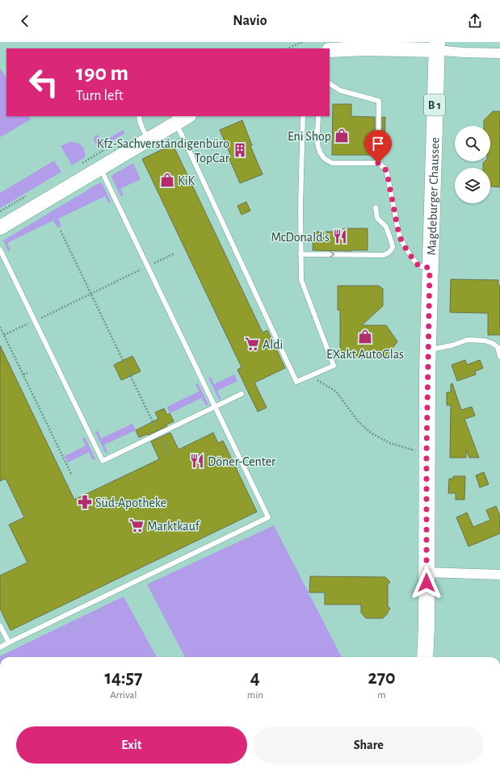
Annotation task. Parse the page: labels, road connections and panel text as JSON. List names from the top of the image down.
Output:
{
  "streets": {
    "main road": ["B 1", "Magdeburger Chaussee"]
  },
  "places": {
    "shop": ["Eni Shop", "KiK", "EXakt AutoGlas"],
    "building": ["Kfz-Sachverständigenbüro TopCar"],
    "restaurant": ["McDonald's", "Döner-Center"],
    "supermarket": ["Aldi", "Marktkauf"],
    "pharmacy": ["Süd-Apotheke"]
  },
  "page": {
    "header": "Navio",
    "turn": ["190 m", "Turn left"],
    "eta": [
      "14:57",
      "Arrival",
      "4",
      "min",
      "270",
      "m"
    ],
    "buttons": ["Exit", "Share"]
  }
}
